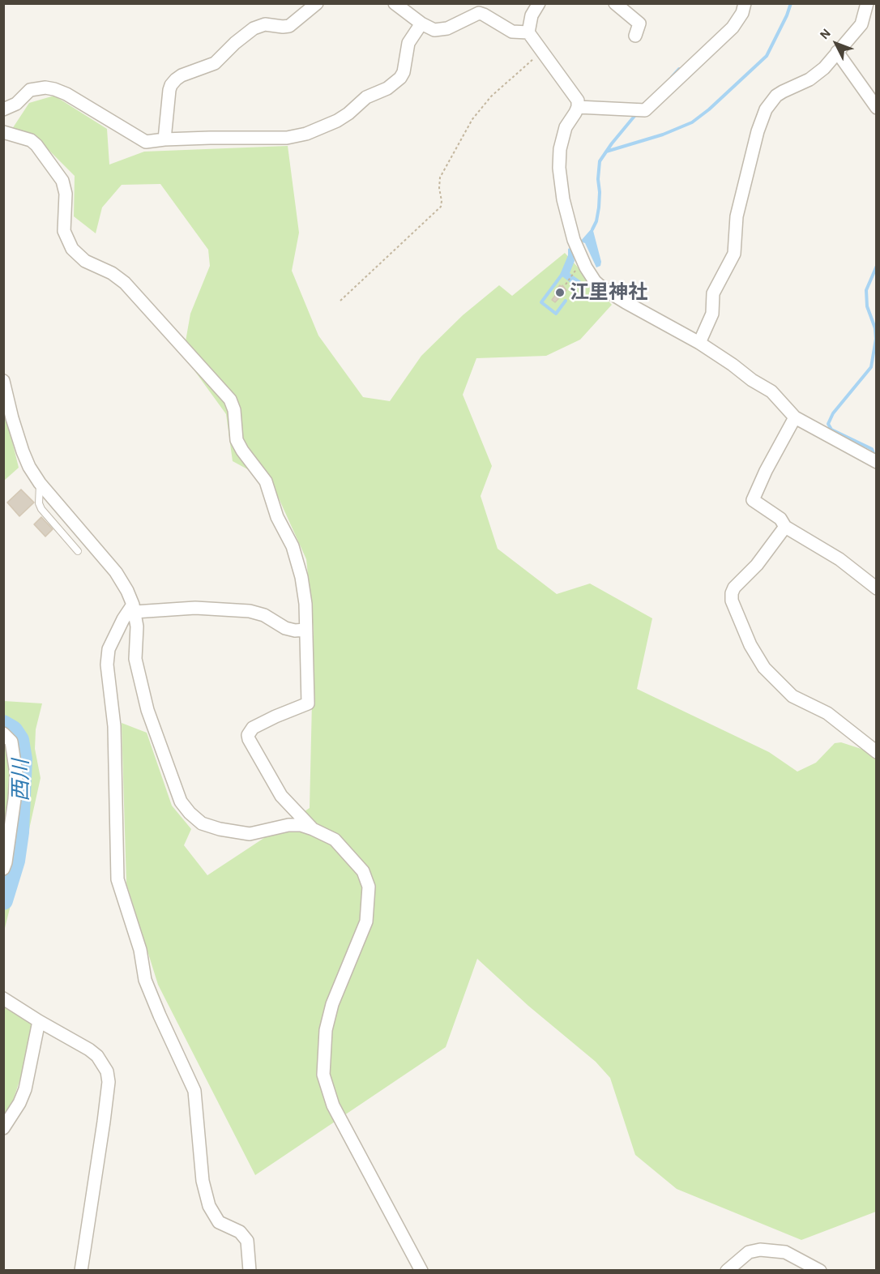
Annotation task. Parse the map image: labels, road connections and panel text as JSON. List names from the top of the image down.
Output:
{
  "water": ["西川"],
  "places": ["江里神社"],
  "north": "top left"
}
